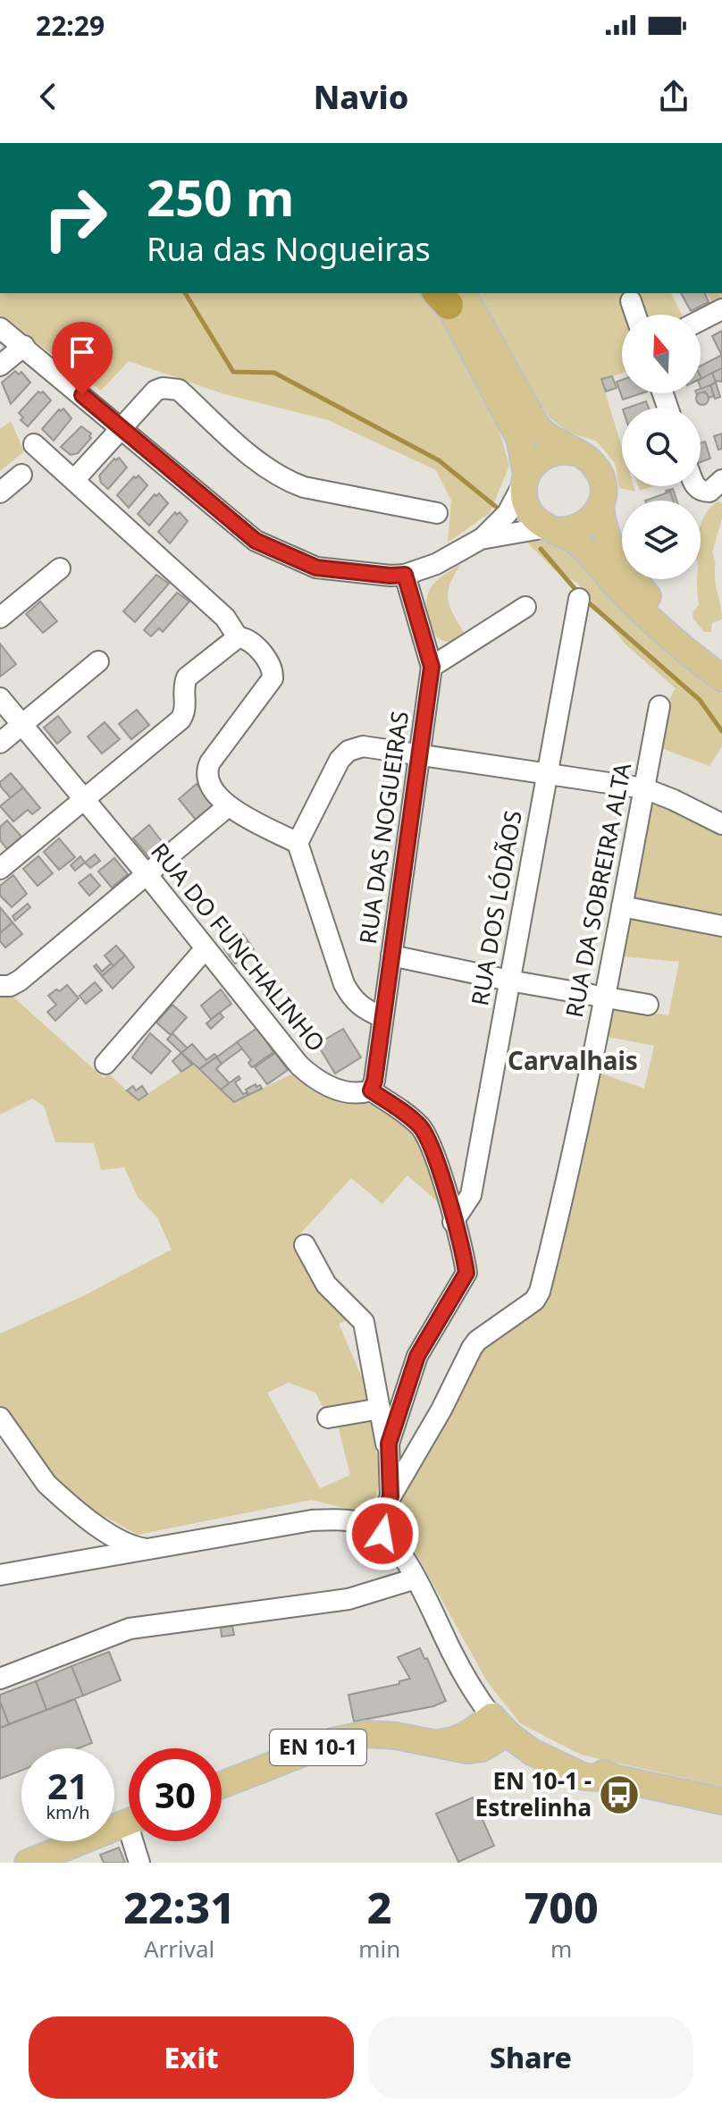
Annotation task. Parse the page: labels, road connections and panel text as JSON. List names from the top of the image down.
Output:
{
  "streets": {
    "main road": ["EN 10-1"],
    "street": [
      "RUA DAS NOGUEIRAS",
      "RUA DA SOBREIRA ALTA",
      "RUA DOS LÓDÃOS",
      "RUA DO FUNCHALINHO"
    ]
  },
  "crossings": [
    ["RUA DAS NOGUEIRAS", "RUA DO FUNCHALINHO"]
  ],
  "districts": ["Carvalhais"],
  "places": {
    "bus stop": ["EN 10-1 - Estrelinha"]
  },
  "north": "top",
  "page": {
    "status": "22:29",
    "header": "Navio",
    "turn": ["250 m", "Rua das Nogueiras"],
    "speed": "21 km/h",
    "limit": "30",
    "eta": [
      "22:31",
      "Arrival",
      "2",
      "min",
      "700",
      "m"
    ],
    "buttons": ["Exit", "Share"]
  }
}
